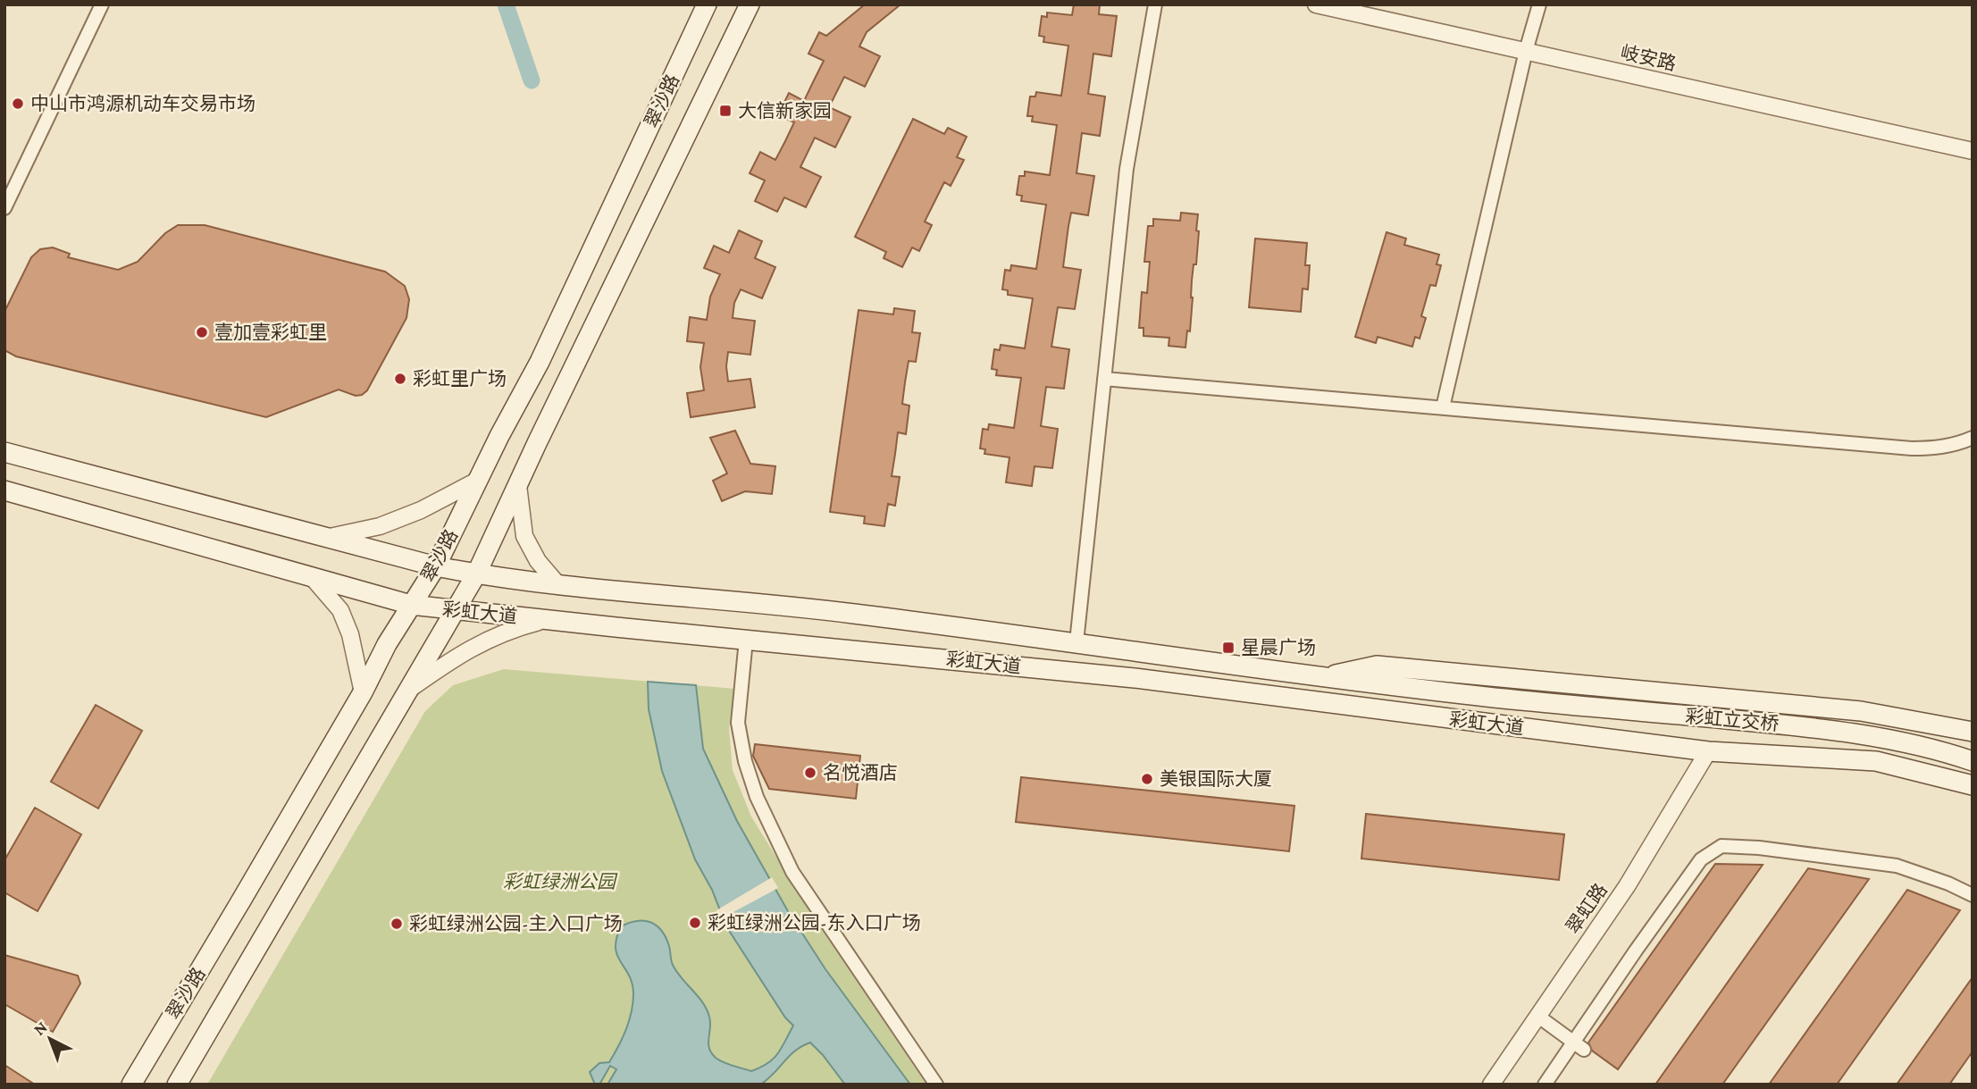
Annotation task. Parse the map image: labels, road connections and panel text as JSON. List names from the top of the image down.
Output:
{
  "streets": {
    "main road": ["翠沙路", "彩虹大道", "彩虹立交桥"],
    "street": ["岐安路", "翠虹路"]
  },
  "crossings": [
    ["翠沙路", "彩虹大道"],
    ["彩虹大道", "彩虹立交桥"],
    ["彩虹大道", "翠虹路"]
  ],
  "parks": ["彩虹绿洲公园"],
  "places": {
    "other": [
      "中山市鸿源机动车交易市场",
      "壹加壹彩虹里",
      "彩虹里广场",
      "名悦酒店",
      "美银国际大厦",
      "彩虹绿洲公园-东入口广场",
      "彩虹绿洲公园-主入口广场"
    ],
    "transit": ["大信新家园", "星晨广场"]
  },
  "north": "top left"
}
